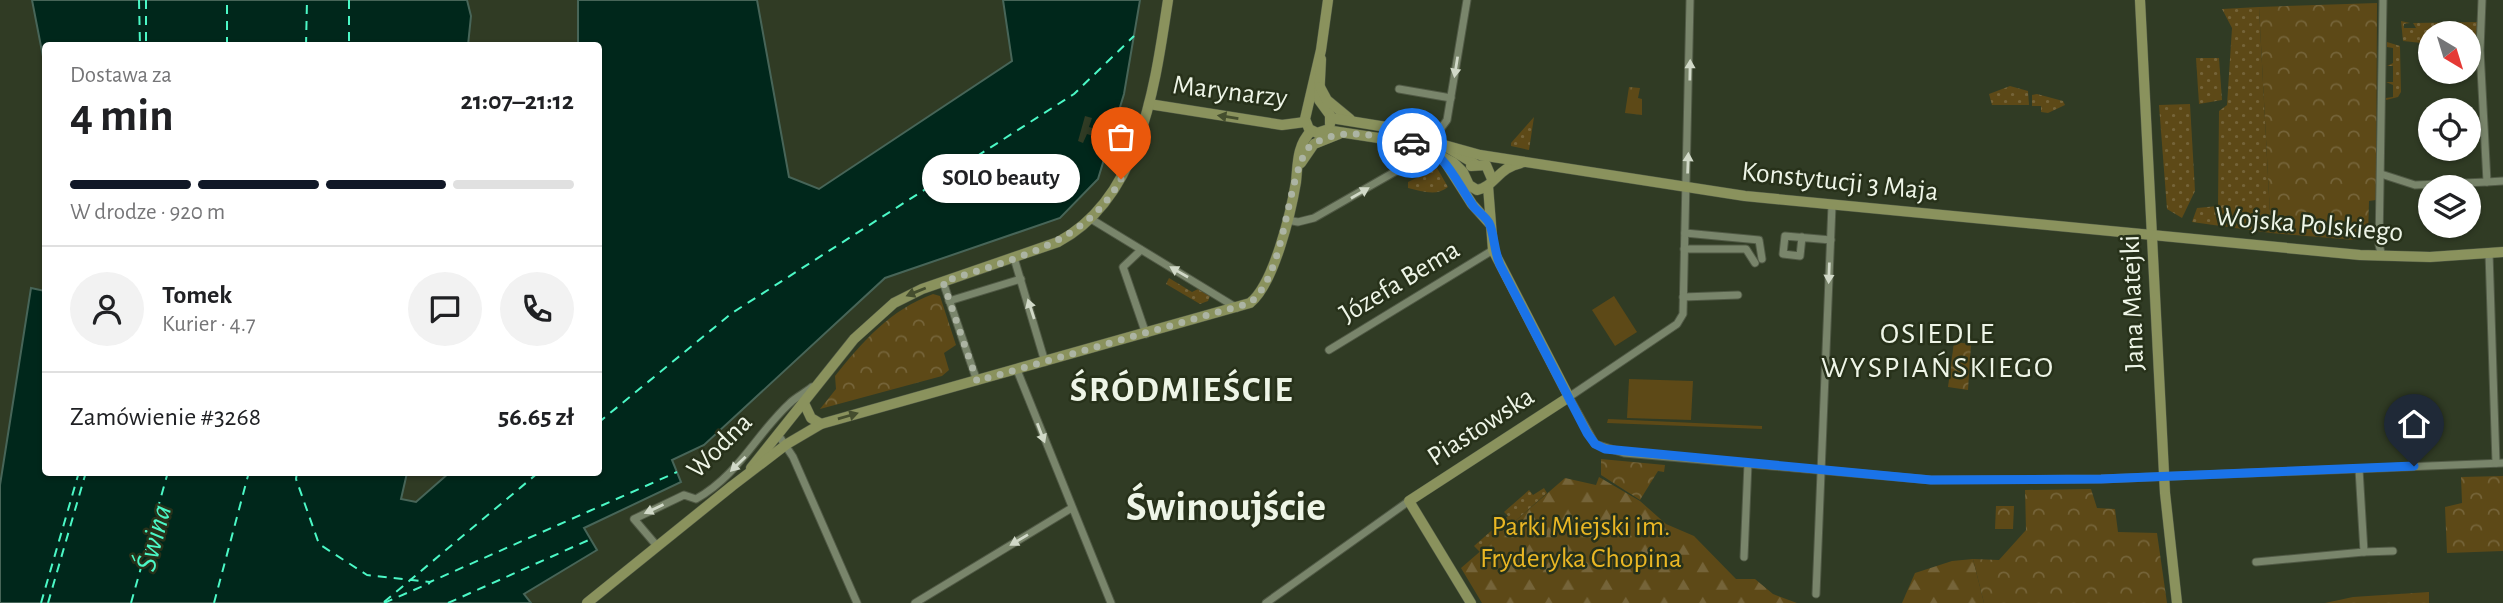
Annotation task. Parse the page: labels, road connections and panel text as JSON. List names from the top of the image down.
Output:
{
  "streets": {
    "street": [
      "Marynarzy",
      "Konstytucji 3 Maja",
      "Wojska Polskiego",
      "Józefa Bema",
      "Jana Matejki",
      "Piastowska",
      "Wodna"
    ]
  },
  "crossings": [
    ["Konstytucji 3 Maja", "Wojska Polskiego"],
    ["Konstytucji 3 Maja", "Jana Matejki"],
    ["Konstytucji 3 Maja", "Piastowska"],
    ["Wojska Polskiego", "Jana Matejki"]
  ],
  "one_way": ["Marynarzy"],
  "districts": ["OSIEDLE WYSPIAŃSKIEGO", "ŚRÓDMIEŚCIE", "Świnoujście"],
  "water": ["Świna"],
  "parks": ["Parki Miejski im. Fryderyka Chopina"],
  "places": ["SOLO beauty"],
  "north": "bottom right",
  "page": {
    "heading": ["4 min", "Dostawa za", "21:07–21:12"],
    "panel": [
      "Tomek",
      "Kurier · 4.7",
      "Zamówienie #3268",
      "56.65 zł"
    ],
    "bubble": "SOLO beauty",
    "bar": "W drodze · 920 m"
  }
}
